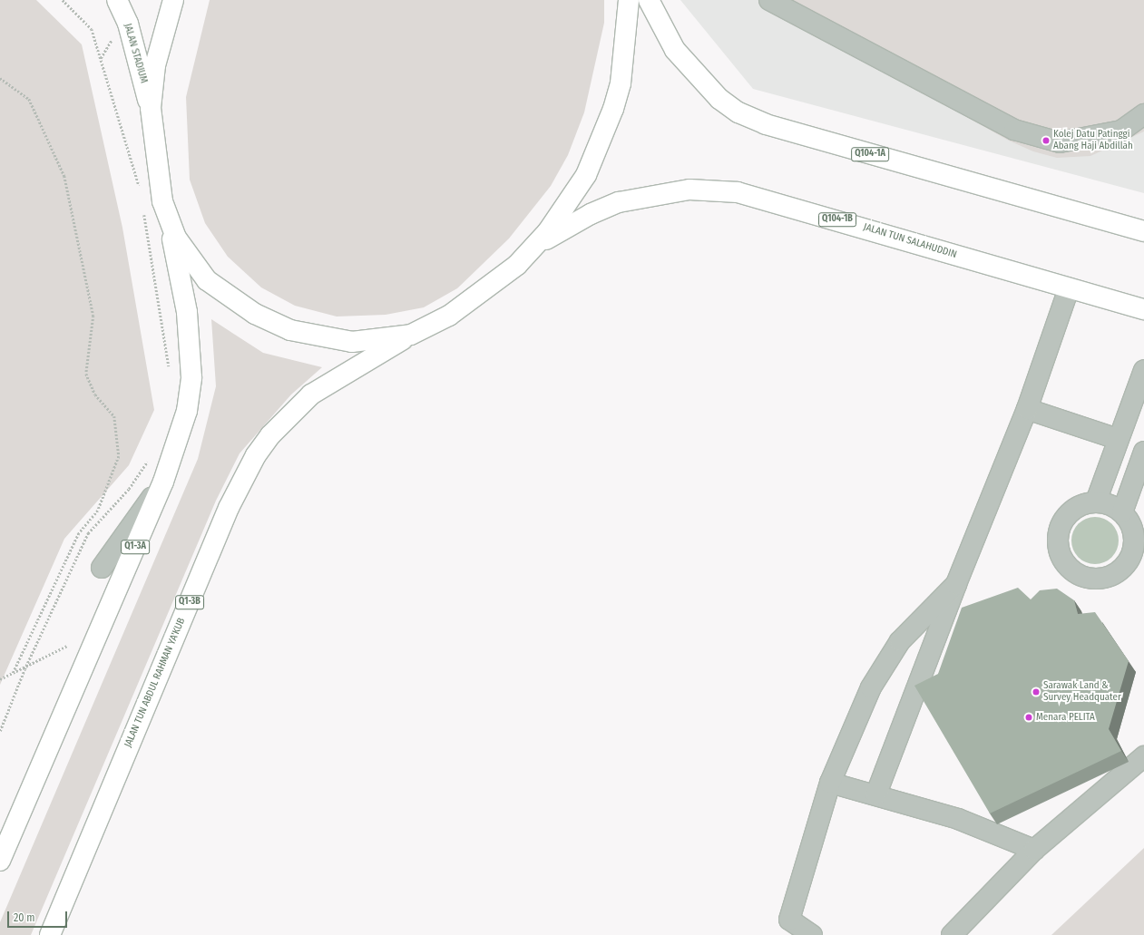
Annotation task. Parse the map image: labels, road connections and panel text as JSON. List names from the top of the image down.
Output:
{
  "streets": {
    "main road": [
      "JALAN STADIUM",
      "Q104-1A",
      "Q104-1B",
      "JALAN TUN SALAHUDDIN",
      "Q1-3A",
      "Q1-3B",
      "JALAN TUN ABDUL RAHMAN YA'KUB"
    ]
  },
  "crossings": [
    ["JALAN TUN SALAHUDDIN", "JALAN TUN ABDUL RAHMAN YA'KUB"]
  ],
  "places": ["Kolej Datu Patinggi Abang Haji Abdillah", "Sarawak Land & Survey Headquater", "Menara PELITA"],
  "scale_bar": "20 m"
}
